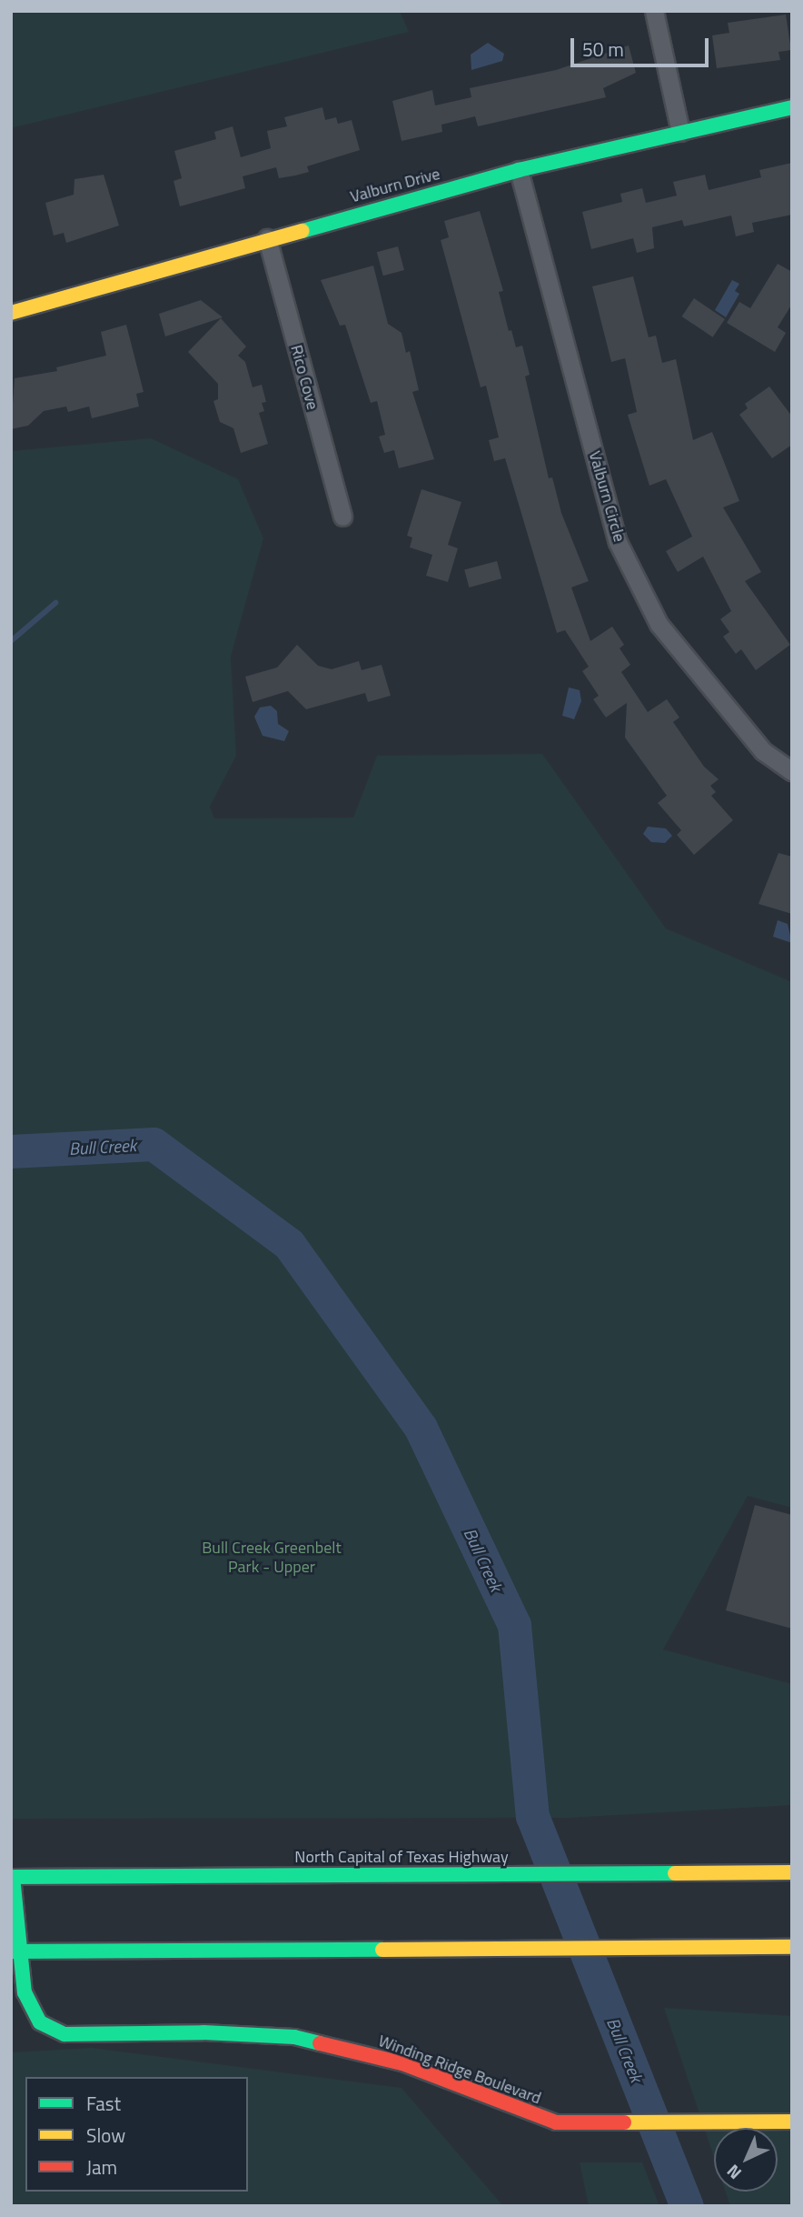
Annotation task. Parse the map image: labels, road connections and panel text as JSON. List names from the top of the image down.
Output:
{
  "streets": {
    "main road": ["Valburn Drive", "North Capital of Texas Highway", "Winding Ridge Boulevard"],
    "street": ["Rico Cove", "Valburn Circle"]
  },
  "crossings": [
    ["Valburn Drive", "Rico Cove"],
    ["Valburn Drive", "Valburn Circle"],
    ["North Capital of Texas Highway", "Winding Ridge Boulevard"]
  ],
  "water": ["Bull Creek"],
  "parks": ["Bull Creek Greenbelt Park - Upper"],
  "legend": ["Fast", "Slow", "Jam"],
  "scale_bar": "50 m",
  "north": "bottom left"
}
